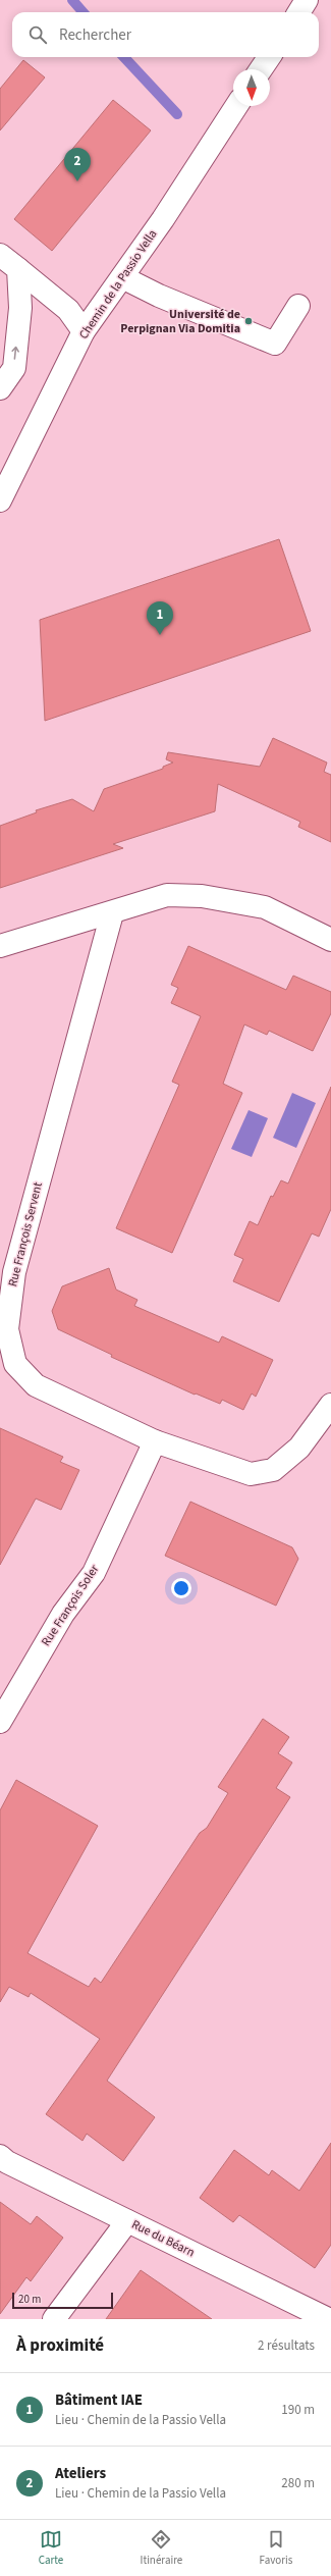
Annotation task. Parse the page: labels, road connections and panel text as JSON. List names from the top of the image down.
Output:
{
  "streets": {
    "street": [
      "Chemin de la Passio Vella",
      "Rue François Servent",
      "Rue François Soler",
      "Rue du Béarn"
    ]
  },
  "crossings": [
    ["Rue François Servent", "Rue François Soler"]
  ],
  "places": ["Université de Perpignan Via Domitia"],
  "scale_bar": "20 m",
  "north": "bottom",
  "page": {
    "search": "Rechercher",
    "pins": ["2", "1"],
    "scale": "20 m",
    "heading": ["À proximité", "2 résultats"],
    "list": [
      {
        "mark": "1",
        "name": "Bâtiment IAE",
        "note": "Lieu · Chemin de la Passio Vella",
        "value": "190 m"
      },
      {
        "mark": "2",
        "name": "Ateliers",
        "note": "Lieu · Chemin de la Passio Vella",
        "value": "280 m"
      }
    ],
    "nav": ["Carte", "Itinéraire", "Favoris"]
  }
}
